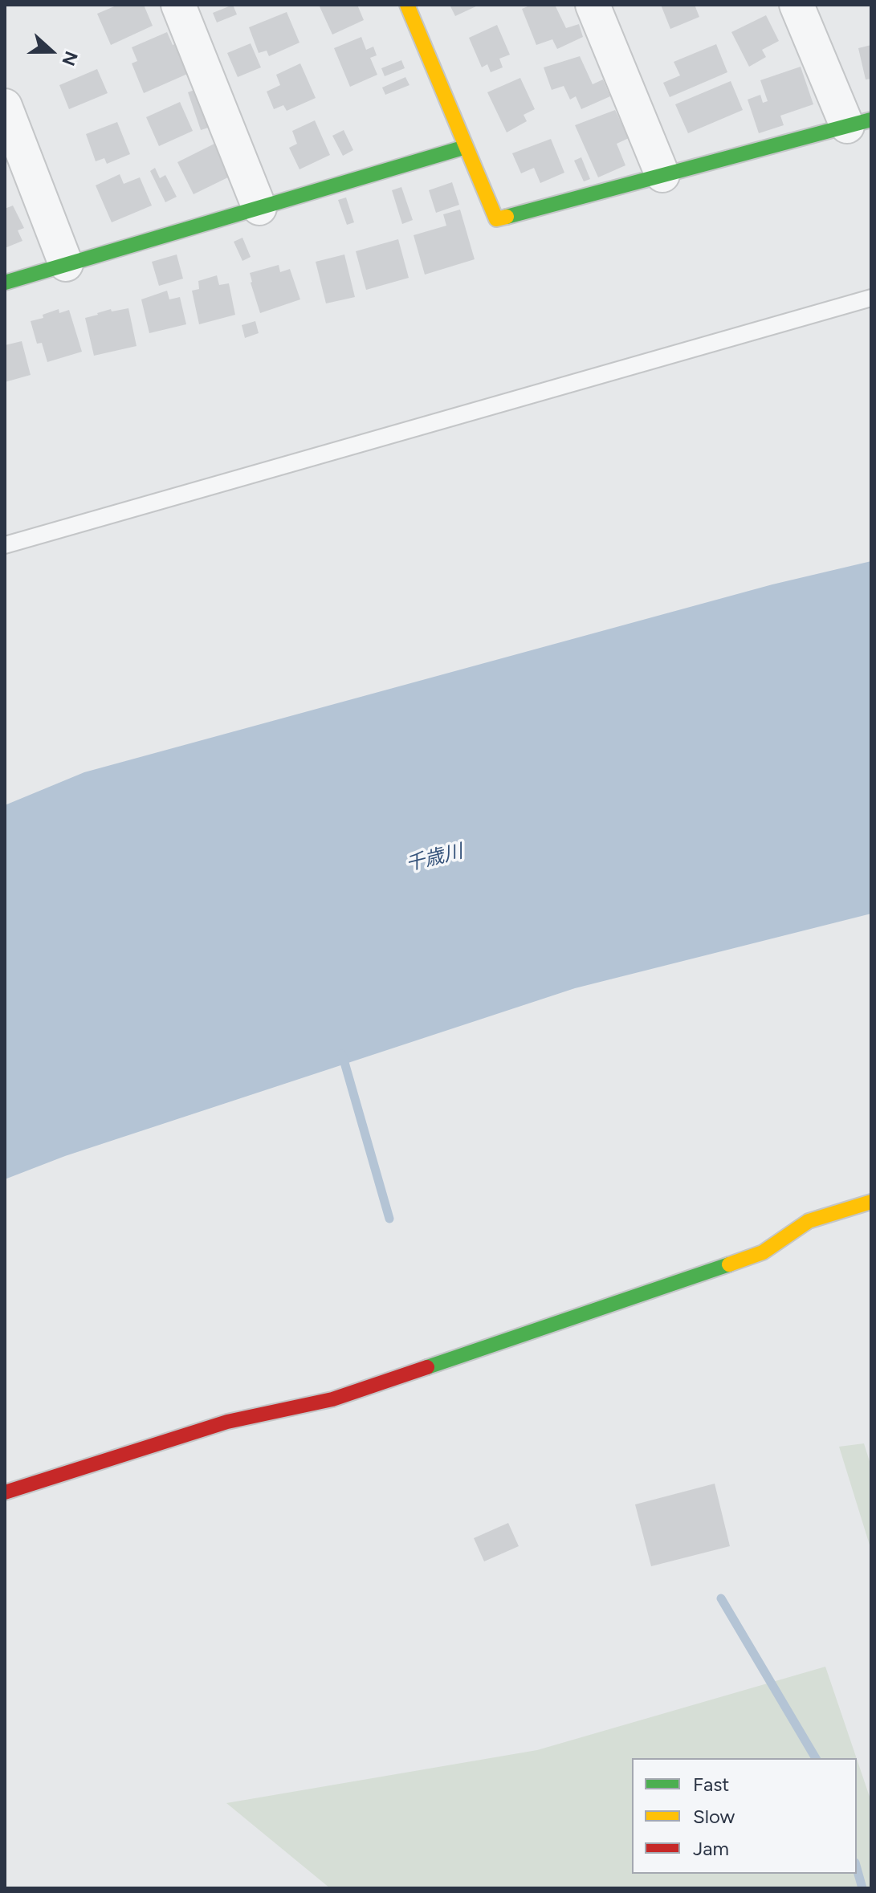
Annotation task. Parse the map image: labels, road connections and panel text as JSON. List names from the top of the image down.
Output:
{
  "water": ["千歳川"],
  "legend": ["Fast", "Slow", "Jam"],
  "north": "right"
}
